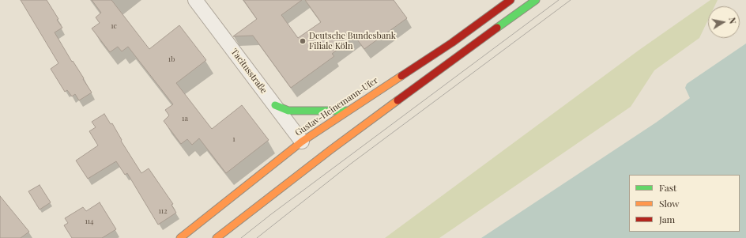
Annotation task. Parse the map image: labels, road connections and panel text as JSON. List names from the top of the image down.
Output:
{
  "streets": {
    "main road": ["Gustav-Heinemann-Ufer"],
    "street": ["Tacitusstraße"]
  },
  "crossings": [
    ["Tacitusstraße", "Gustav-Heinemann-Ufer"]
  ],
  "places": ["Deutsche Bundesbank Filiale Köln"],
  "house_numbers": [
    "1c",
    "1b",
    "1a",
    "1",
    "112",
    "114"
  ],
  "legend": ["Fast", "Slow", "Jam"],
  "north": "right"
}
